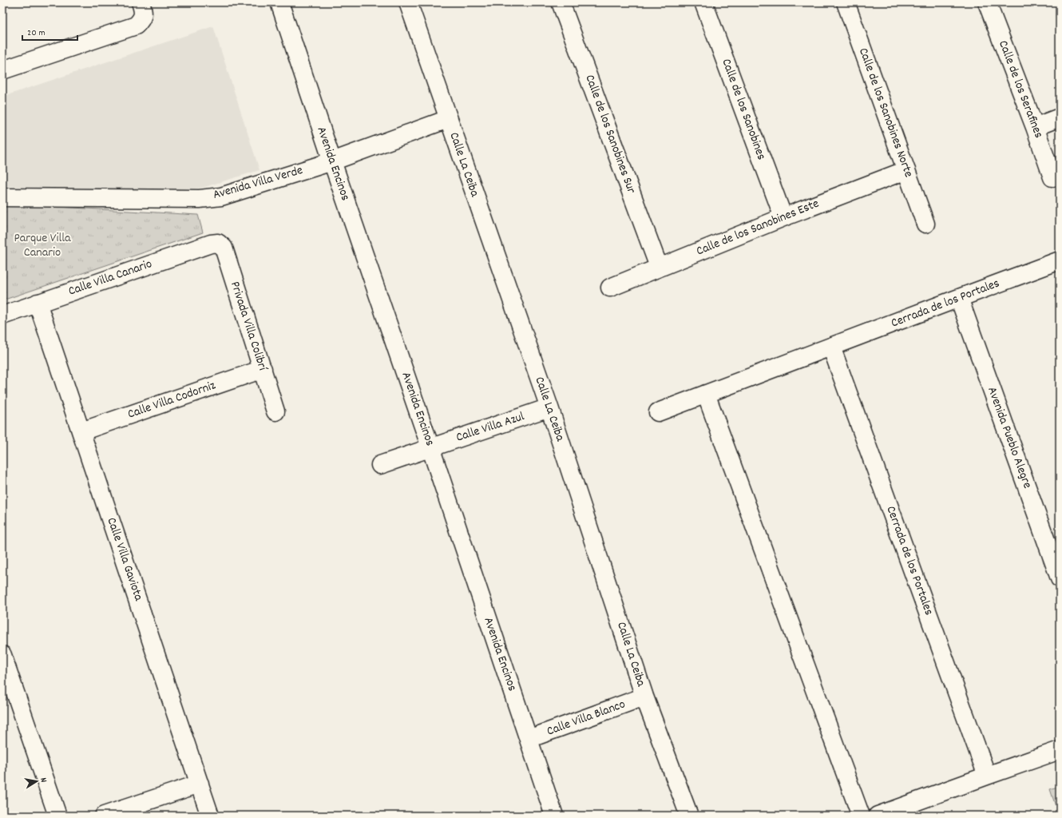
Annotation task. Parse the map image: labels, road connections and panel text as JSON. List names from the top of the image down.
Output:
{
  "streets": {
    "street": [
      "Calle de los Serafines",
      "Calle de los Sanobines",
      "Calle de los Sanobines Norte",
      "Calle de los Sanobines Sur",
      "Avenida Encinos",
      "Calle La Ceiba",
      "Avenida Villa Verde",
      "Calle de los Sanobines Este",
      "Calle Villa Canario",
      "Cerrada de los Portales",
      "Privada Villa Colibrí",
      "Calle Villa Codorniz",
      "Calle Villa Azul",
      "Avenida Pueblo Alegre",
      "Calle Villa Gaviota",
      "Calle Villa Blanco"
    ]
  },
  "crossings": [
    ["Calle de los Sanobines", "Calle de los Sanobines Este"],
    ["Calle de los Sanobines Norte", "Calle de los Sanobines Este"],
    ["Calle de los Sanobines Sur", "Calle de los Sanobines Este"],
    ["Avenida Encinos", "Avenida Villa Verde"],
    ["Avenida Encinos", "Calle Villa Azul"],
    ["Avenida Encinos", "Calle Villa Blanco"],
    ["Calle La Ceiba", "Avenida Villa Verde"],
    ["Calle La Ceiba", "Calle Villa Azul"],
    ["Calle La Ceiba", "Calle Villa Blanco"],
    ["Calle Villa Canario", "Privada Villa Colibrí"],
    ["Calle Villa Canario", "Calle Villa Gaviota"],
    ["Cerrada de los Portales", "Avenida Pueblo Alegre"],
    ["Privada Villa Colibrí", "Calle Villa Codorniz"],
    ["Calle Villa Codorniz", "Calle Villa Gaviota"]
  ],
  "parks": ["Parque Villa Canario"],
  "scale_bar": "20 m",
  "north": "right"
}
